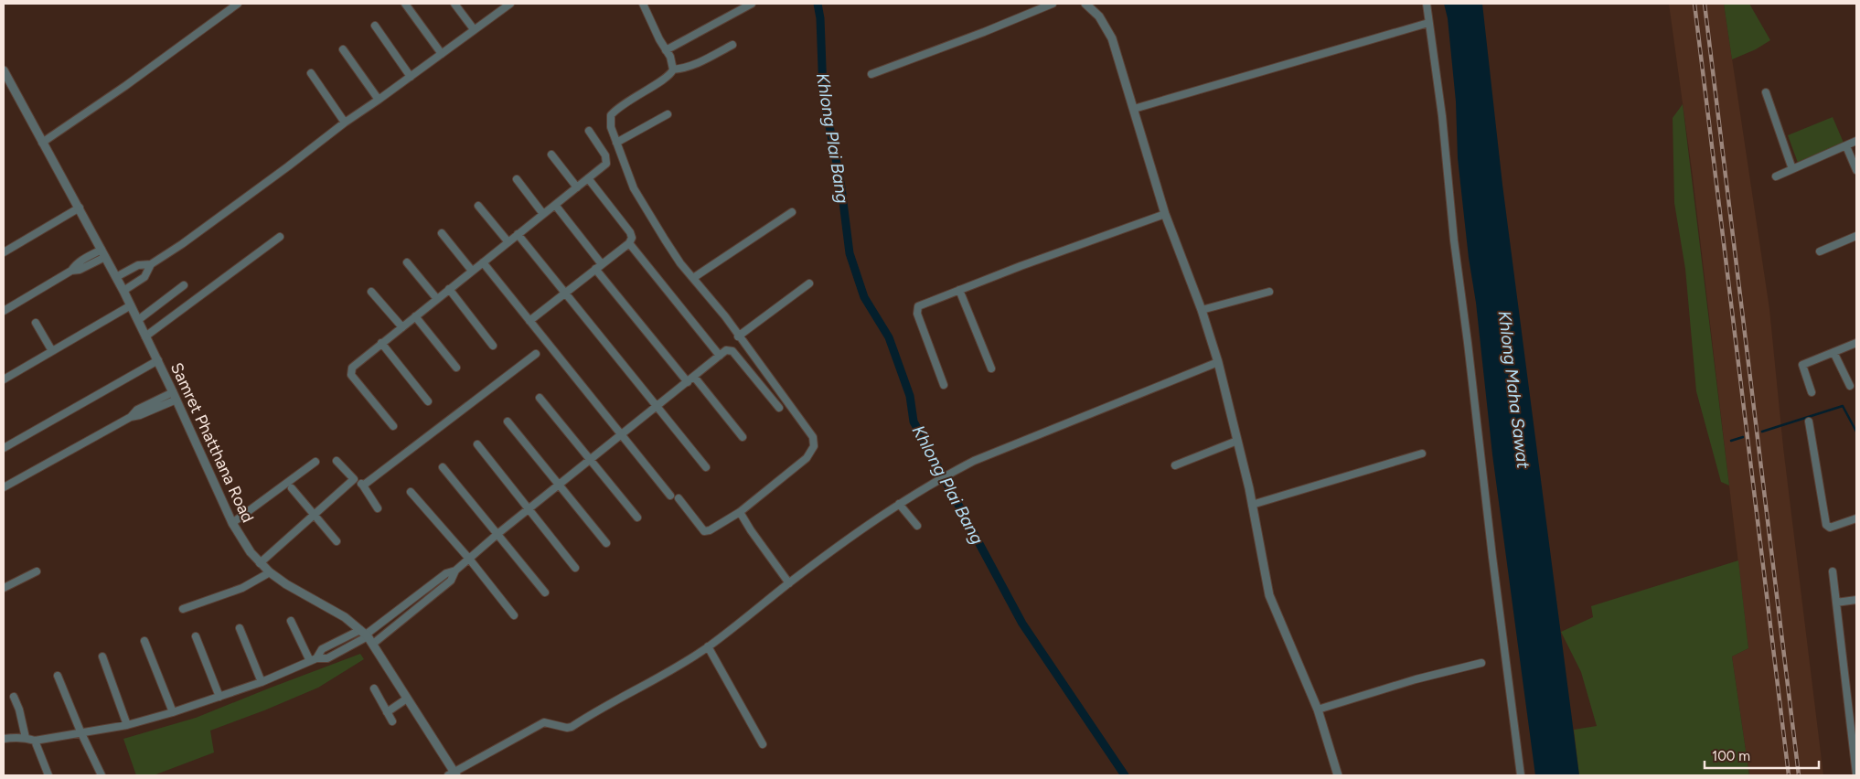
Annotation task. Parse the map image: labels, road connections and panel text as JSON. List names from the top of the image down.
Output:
{
  "streets": {
    "street": ["Samret Phatthana Road"]
  },
  "water": ["Khlong Plai Bang", "Khlong Maha Sawat"],
  "scale_bar": "100 m"
}
